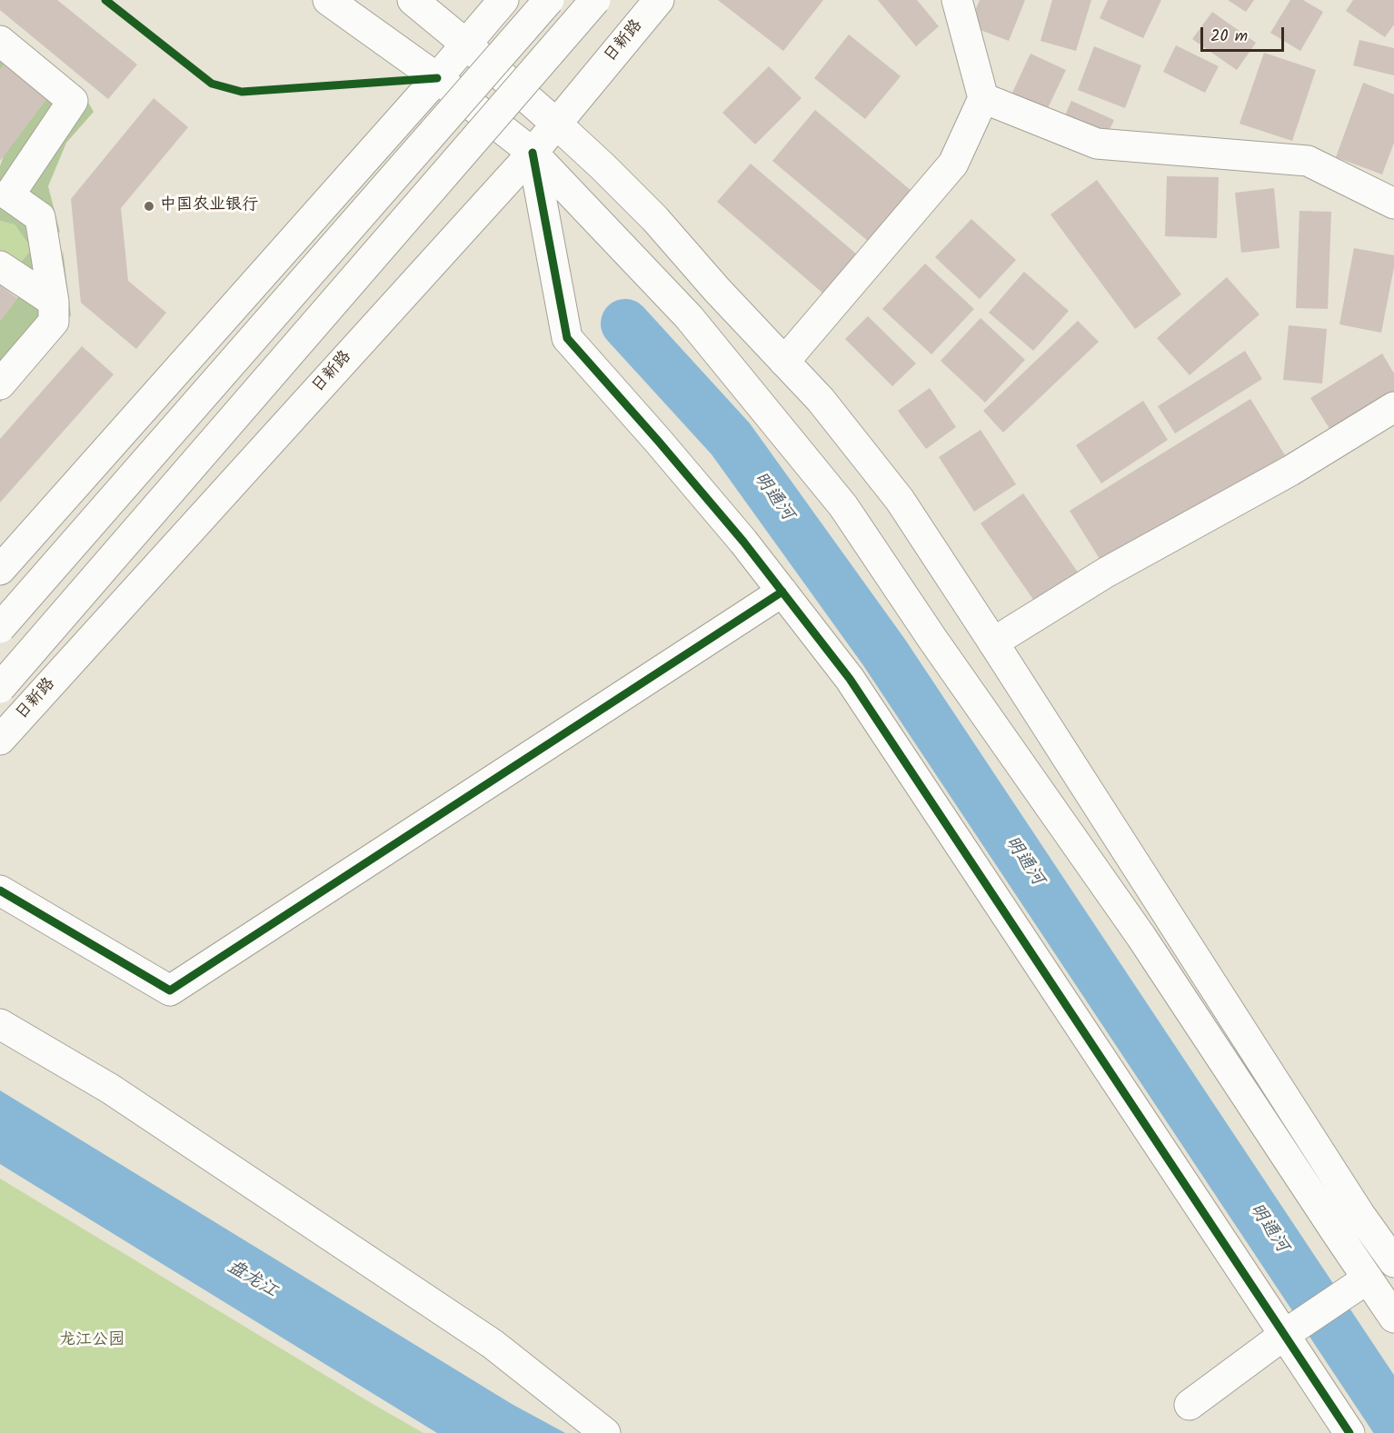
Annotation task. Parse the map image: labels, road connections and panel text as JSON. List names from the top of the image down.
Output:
{
  "streets": {
    "main road": ["日新路"]
  },
  "water": ["明通河", "盘龙江"],
  "parks": ["龙江公园"],
  "places": ["中国农业银行"],
  "scale_bar": "20 m"
}
